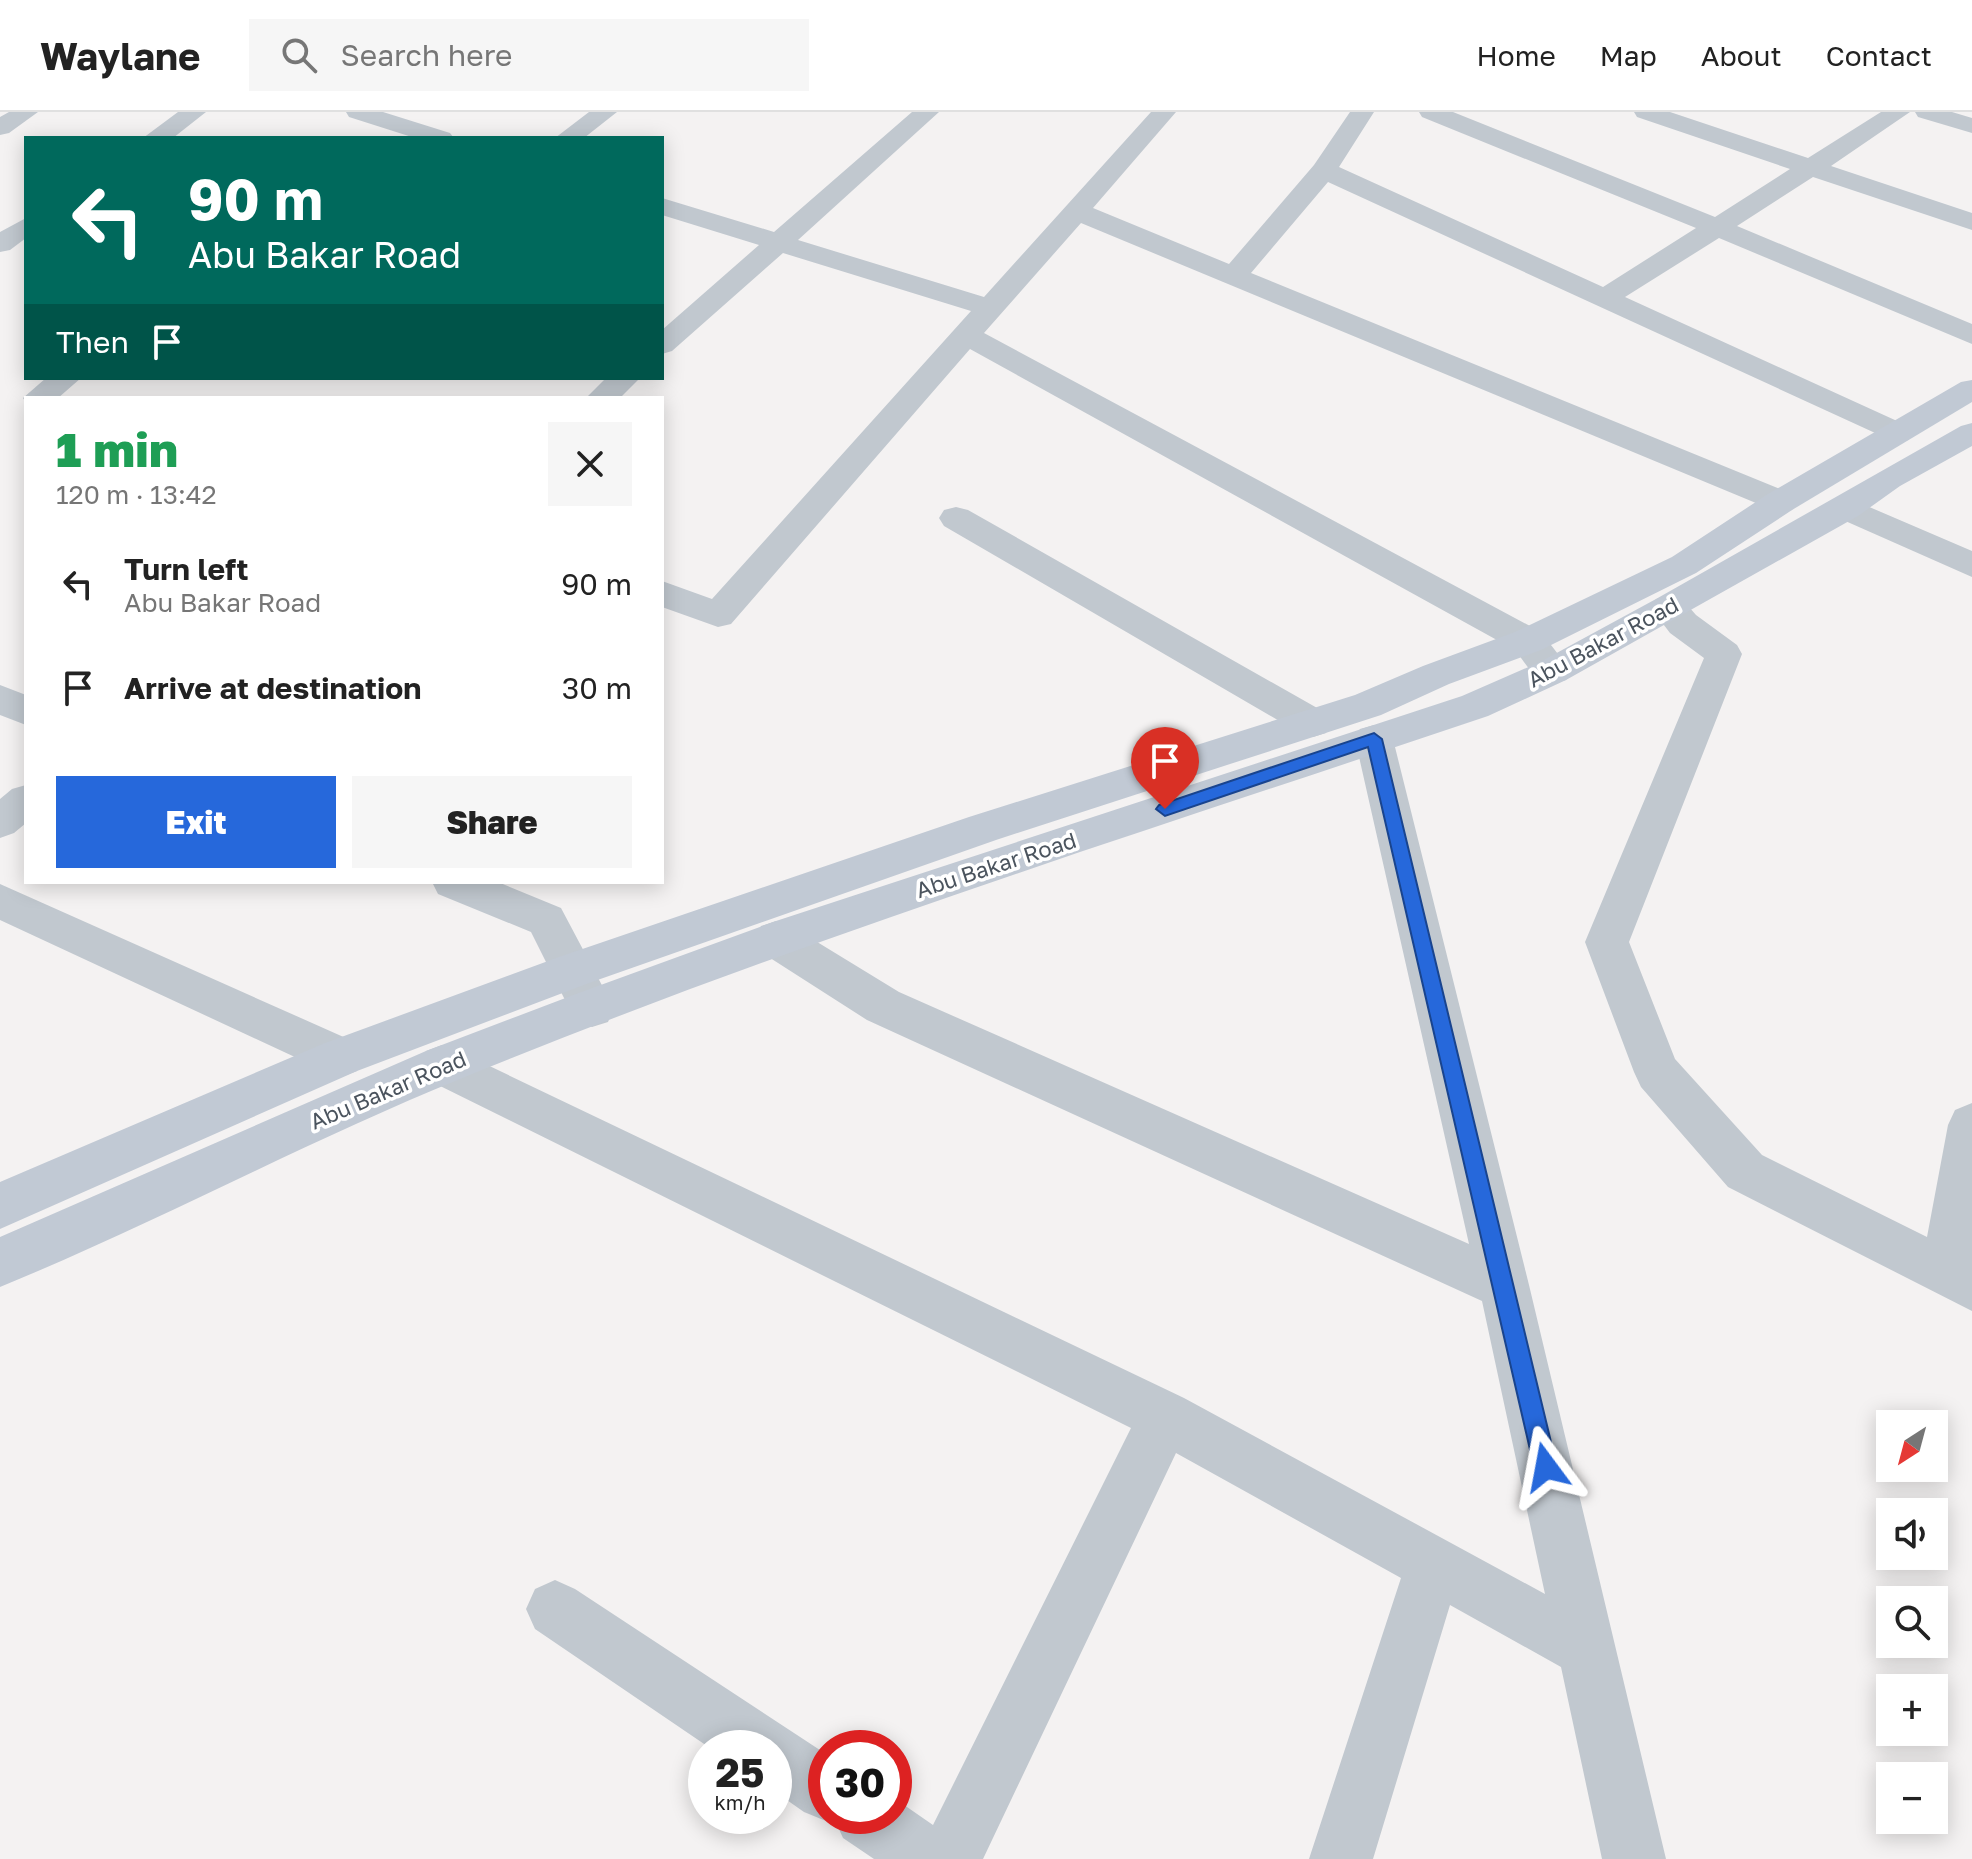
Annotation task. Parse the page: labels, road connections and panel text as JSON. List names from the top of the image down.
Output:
{
  "streets": {
    "main road": ["Abu Bakar Road"]
  },
  "north": "bottom left",
  "page": {
    "header": "Waylane",
    "search": "Search here",
    "nav": [
      "Home",
      "Map",
      "About",
      "Contact"
    ],
    "turn": ["90 m", "Abu Bakar Road"],
    "then": "Then",
    "heading": ["1 min", "120 m · 13:42"],
    "list": [
      {
        "name": "Turn left",
        "note": "Abu Bakar Road",
        "value": "90 m"
      },
      {
        "name": "Arrive at destination",
        "value": "30 m"
      }
    ],
    "buttons": ["Exit", "Share"],
    "map_buttons": ["+", "−"],
    "speed": "25 km/h",
    "limit": "30"
  }
}
